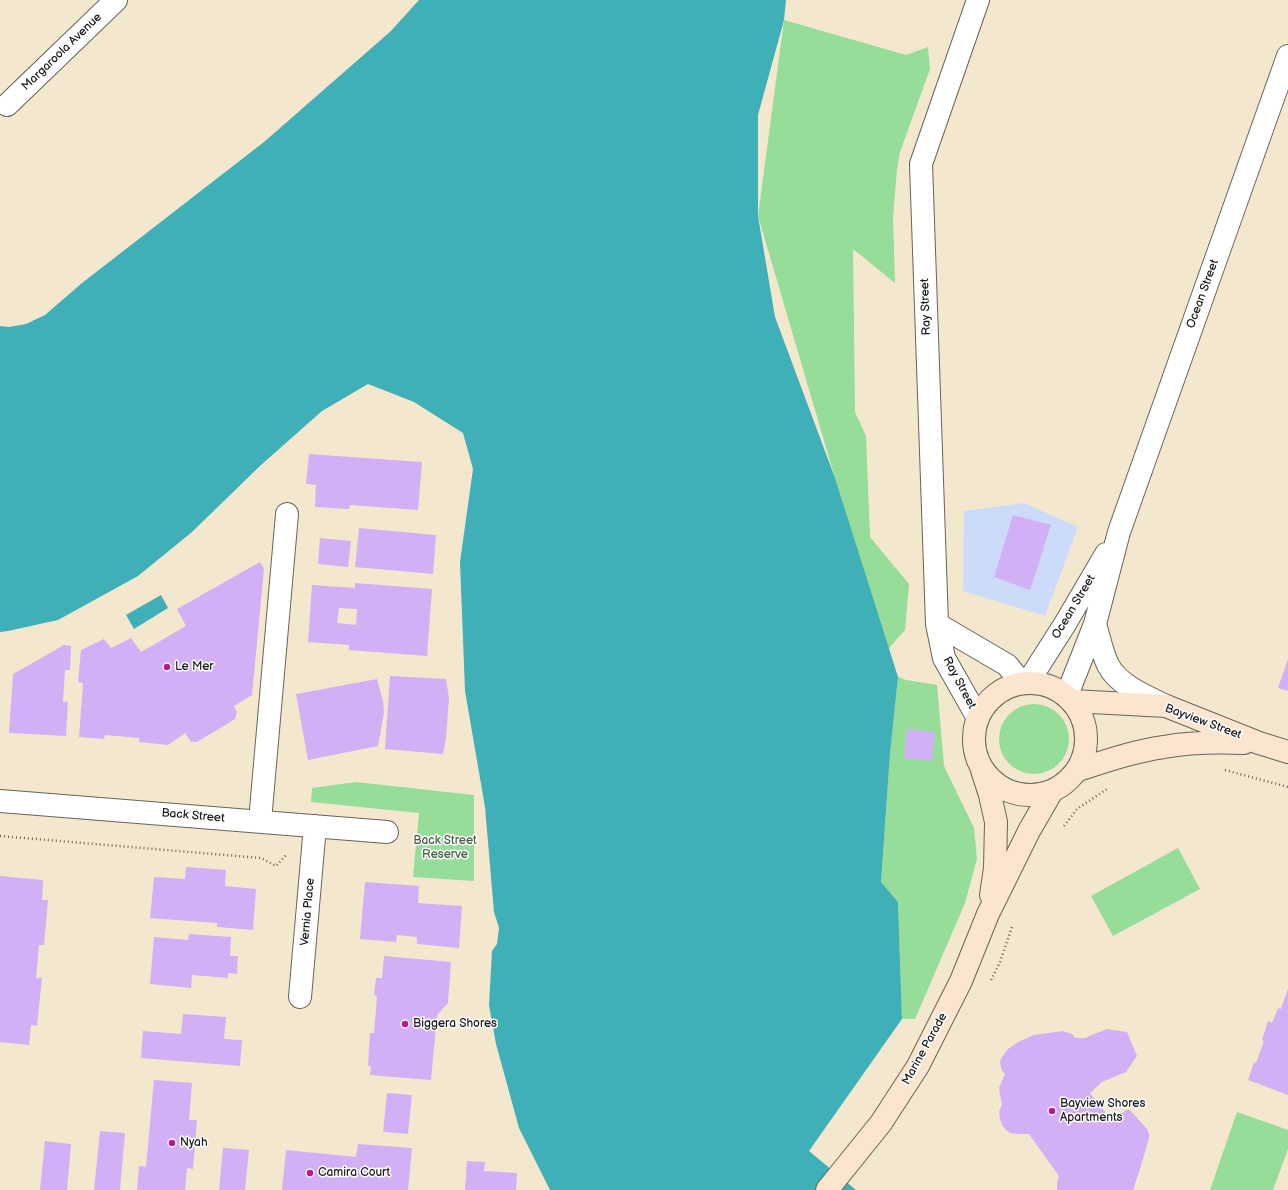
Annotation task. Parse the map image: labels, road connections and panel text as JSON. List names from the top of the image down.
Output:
{
  "streets": {
    "main road": ["Bayview Street", "Marine Parade"],
    "street": [
      "Margaroola Avenue",
      "Ocean Street",
      "Ray Street",
      "Back Street",
      "Vernia Place"
    ]
  },
  "crossings": [
    ["Ocean Street", "Ray Street"],
    ["Ocean Street", "Bayview Street"],
    ["Ocean Street", "Marine Parade"],
    ["Ray Street", "Bayview Street"],
    ["Ray Street", "Marine Parade"],
    ["Bayview Street", "Marine Parade"],
    ["Back Street", "Vernia Place"]
  ],
  "parks": ["Back Street Reserve"],
  "places": [
    "Le Mer",
    "Biggera Shores",
    "Bayview Shores Apartments",
    "Nyah",
    "Camira Court"
  ]
}
